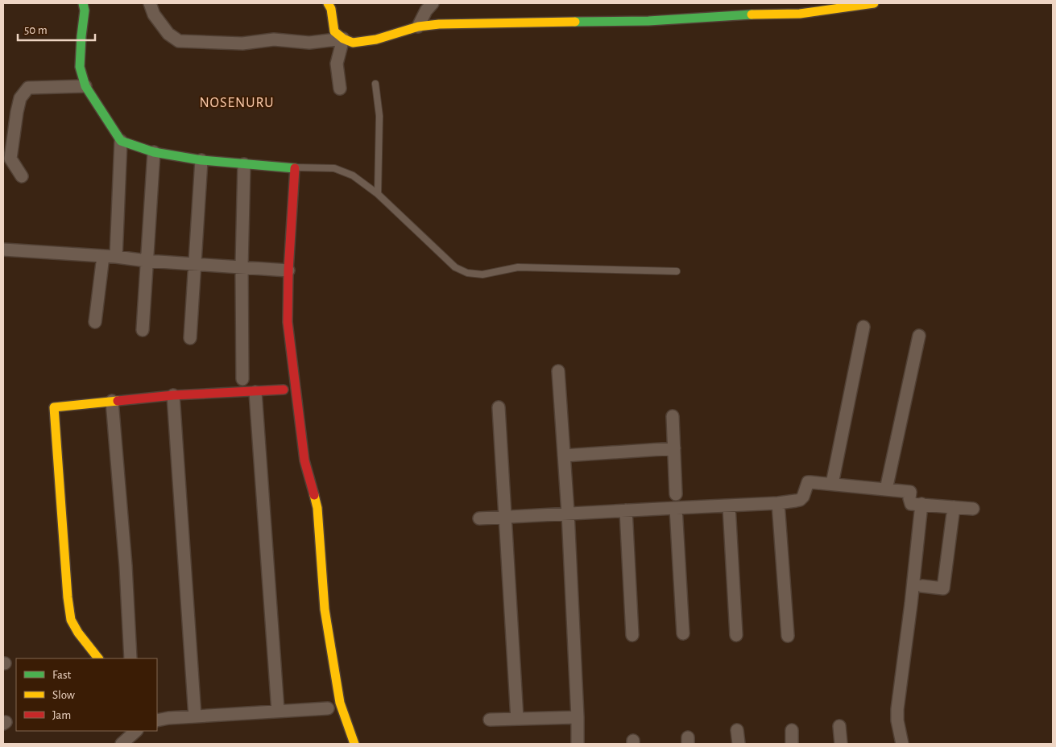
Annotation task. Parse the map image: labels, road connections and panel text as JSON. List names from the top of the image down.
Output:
{
  "districts": ["NOSENURU"],
  "legend": ["Fast", "Slow", "Jam"],
  "scale_bar": "50 m"
}
